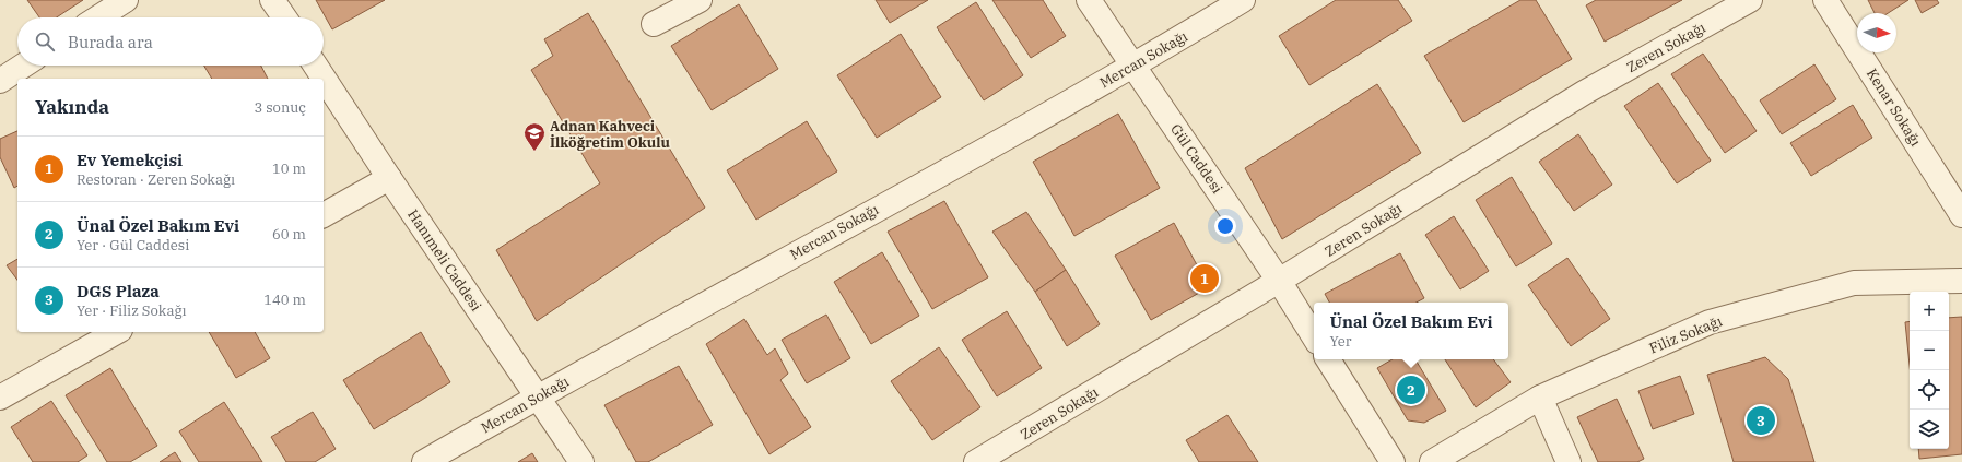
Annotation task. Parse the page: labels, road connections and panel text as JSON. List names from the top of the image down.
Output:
{
  "streets": {
    "street": [
      "Zeren Sokağı",
      "Mercan Sokağı",
      "Kenar Sokağı",
      "Gül Caddesi",
      "Hanımeli Caddesi",
      "Filiz Sokağı"
    ]
  },
  "crossings": [
    ["Zeren Sokağı", "Gül Caddesi"],
    ["Mercan Sokağı", "Gül Caddesi"],
    ["Mercan Sokağı", "Hanımeli Caddesi"]
  ],
  "places": {
    "school or university": ["Adnan Kahveci İlköğretim Okulu"]
  },
  "north": "right",
  "page": {
    "search": "Burada ara",
    "heading": ["Yakında", "3 sonuç"],
    "list": [
      {
        "mark": "1",
        "name": "Ev Yemekçisi",
        "note": "Restoran · Zeren Sokağı",
        "value": "10 m"
      },
      {
        "mark": "2",
        "name": "Ünal Özel Bakım Evi",
        "note": "Yer · Gül Caddesi",
        "value": "60 m"
      },
      {
        "mark": "3",
        "name": "DGS Plaza",
        "note": "Yer · Filiz Sokağı",
        "value": "140 m"
      }
    ],
    "pins": ["1", "2", "3"],
    "map_buttons": ["+", "−"],
    "popup": ["Ünal Özel Bakım Evi", "Yer"]
  }
}
